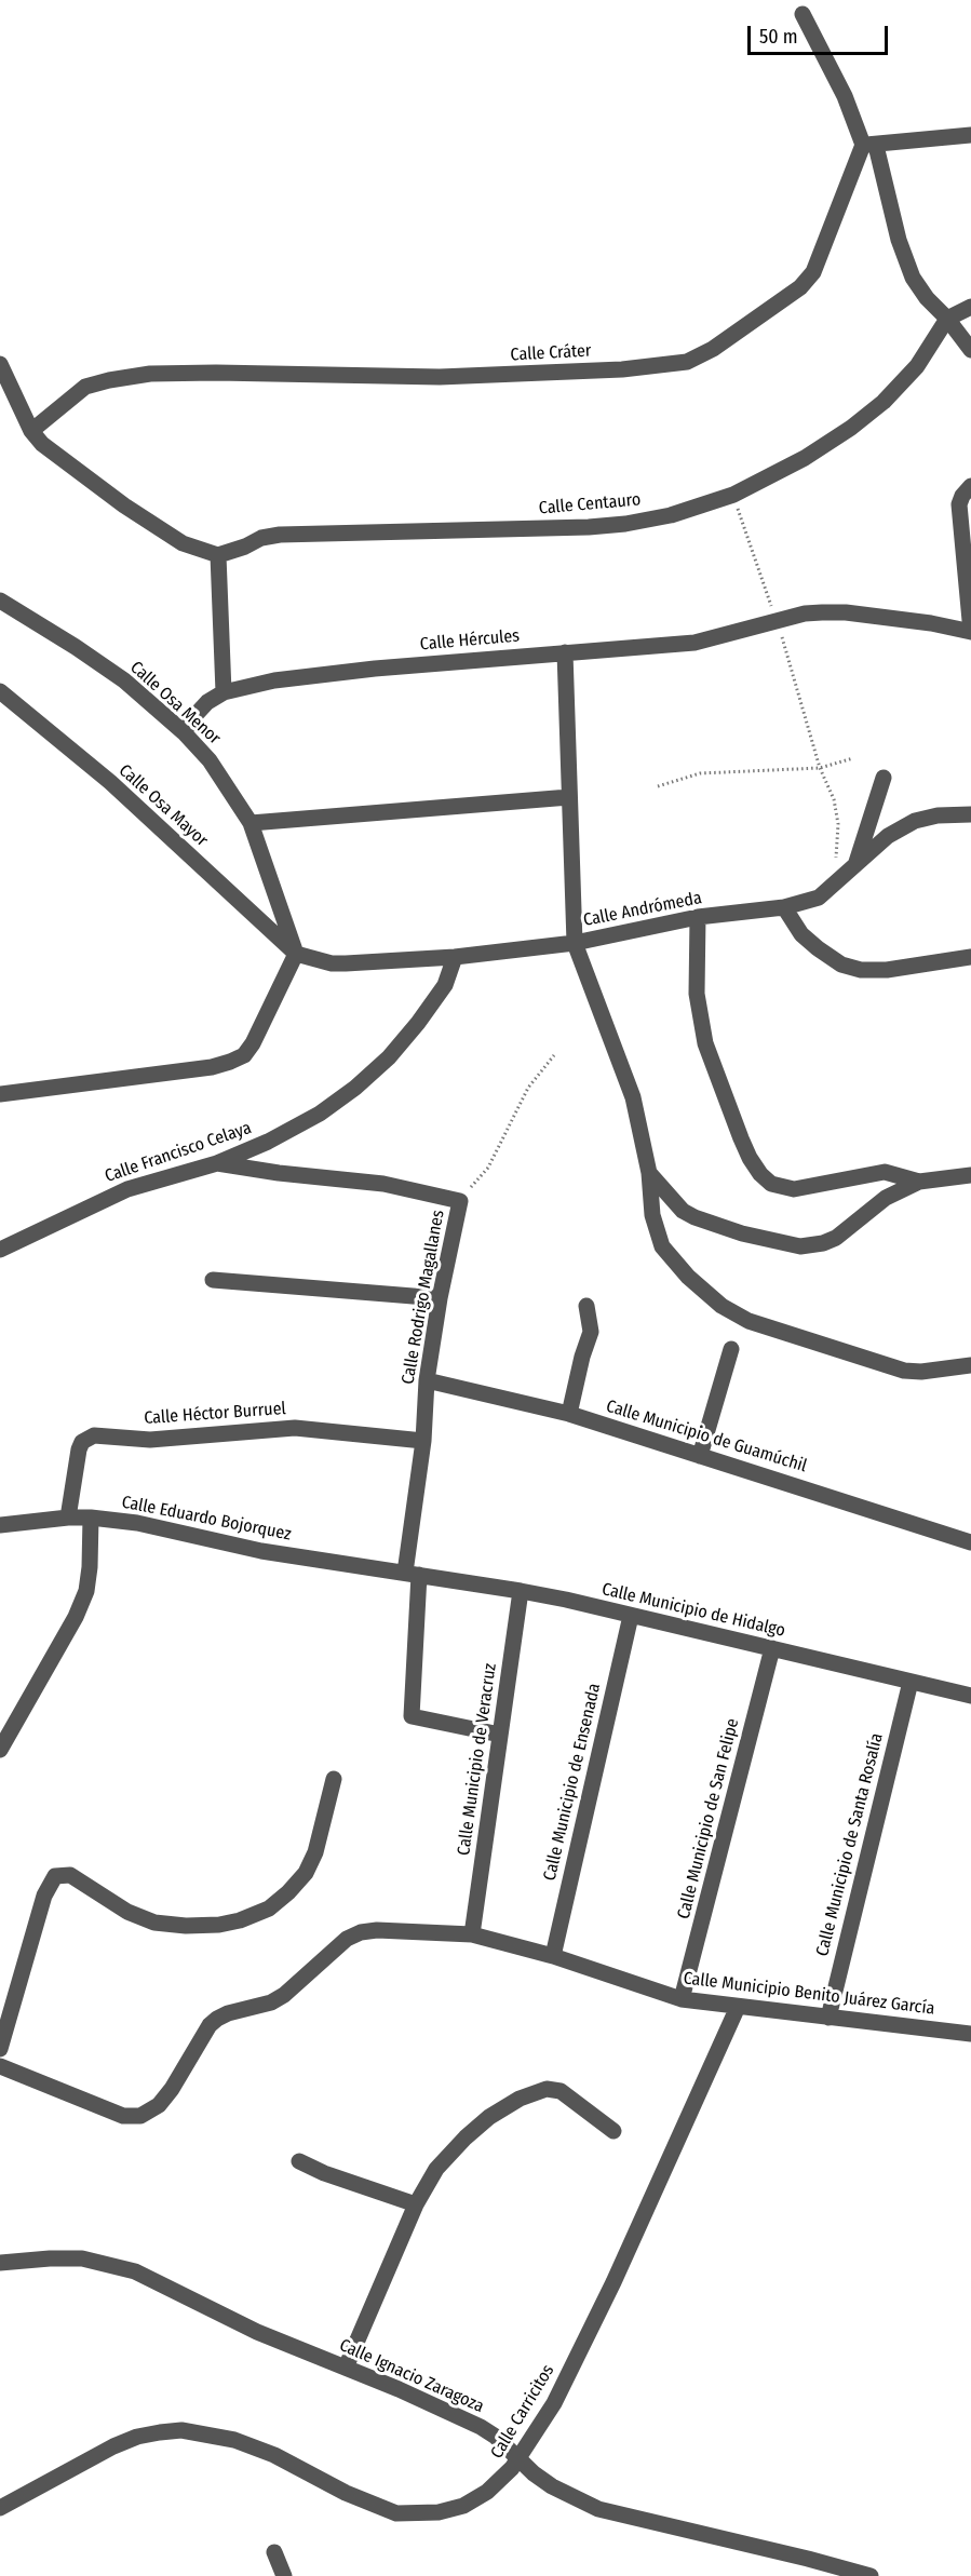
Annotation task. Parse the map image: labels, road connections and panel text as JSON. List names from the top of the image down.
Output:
{
  "streets": {
    "street": [
      "Calle Cráter",
      "Calle Centauro",
      "Calle Hércules",
      "Calle Osa Menor",
      "Calle Osa Mayor",
      "Calle Andrómeda",
      "Calle Francisco Celaya",
      "Calle Rodrigo Magallanes",
      "Calle Héctor Burruel",
      "Calle Municipio de Guamúchil",
      "Calle Eduardo Bojorquez",
      "Calle Municipio de Hidalgo",
      "Calle Municipio de Veracruz",
      "Calle Municipio de Ensenada",
      "Calle Municipio de San Felipe",
      "Calle Municipio de Santa Rosalía",
      "Calle Municipio Benito Juárez García",
      "Calle Ignacio Zaragoza",
      "Calle Carricitos"
    ]
  },
  "crossings": [
    ["Calle Hércules", "Calle Osa Menor"],
    ["Calle Osa Menor", "Calle Osa Mayor"],
    ["Calle Osa Menor", "Calle Andrómeda"],
    ["Calle Osa Mayor", "Calle Andrómeda"],
    ["Calle Andrómeda", "Calle Francisco Celaya"],
    ["Calle Rodrigo Magallanes", "Calle Héctor Burruel"],
    ["Calle Rodrigo Magallanes", "Calle Municipio de Guamúchil"],
    ["Calle Rodrigo Magallanes", "Calle Eduardo Bojorquez"],
    ["Calle Rodrigo Magallanes", "Calle Municipio de Hidalgo"],
    ["Calle Rodrigo Magallanes", "Calle Municipio de Veracruz"],
    ["Calle Héctor Burruel", "Calle Eduardo Bojorquez"],
    ["Calle Eduardo Bojorquez", "Calle Municipio de Hidalgo"],
    ["Calle Municipio de Hidalgo", "Calle Municipio de Veracruz"],
    ["Calle Municipio de Hidalgo", "Calle Municipio de Ensenada"],
    ["Calle Municipio de Hidalgo", "Calle Municipio de San Felipe"],
    ["Calle Municipio de Hidalgo", "Calle Municipio de Santa Rosalía"],
    ["Calle Municipio de Veracruz", "Calle Municipio Benito Juárez García"],
    ["Calle Municipio de Ensenada", "Calle Municipio Benito Juárez García"],
    ["Calle Municipio de San Felipe", "Calle Municipio Benito Juárez García"],
    ["Calle Municipio de Santa Rosalía", "Calle Municipio Benito Juárez García"],
    ["Calle Municipio Benito Juárez García", "Calle Carricitos"],
    ["Calle Ignacio Zaragoza", "Calle Carricitos"]
  ],
  "scale_bar": "50 m"
}
